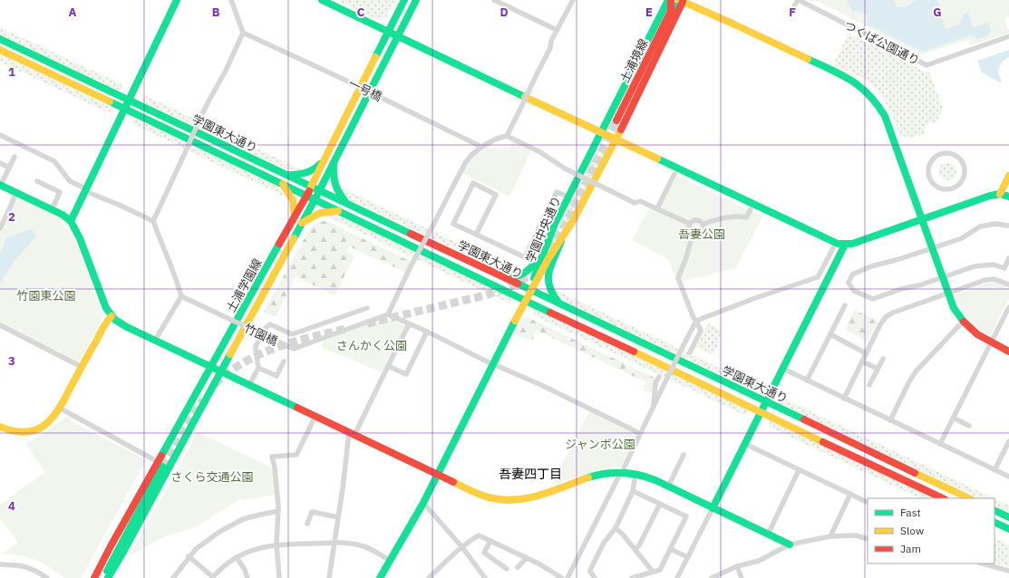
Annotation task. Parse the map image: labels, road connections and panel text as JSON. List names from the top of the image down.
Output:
{
  "streets": {
    "main road": [
      "土浦境線",
      "学園東大通り",
      "学園中央通り",
      "土浦学園線"
    ],
    "street": ["つくば公園通り", "一号橋", "竹園橋"]
  },
  "crossings": [
    ["土浦境線", "学園中央通り"],
    ["学園東大通り", "学園中央通り"],
    ["学園東大通り", "土浦学園線"]
  ],
  "districts": ["吾妻四丁目"],
  "parks": [
    "吾妻公園",
    "竹園東公園",
    "さんかく公園",
    "ジャンボ公園",
    "さくら交通公園"
  ],
  "legend": ["Fast", "Slow", "Jam"],
  "grid": {
    "columns": [
      "A",
      "B",
      "C",
      "D",
      "E",
      "F",
      "G"
    ],
    "rows": [
      "1",
      "2",
      "3",
      "4"
    ]
  }
}
